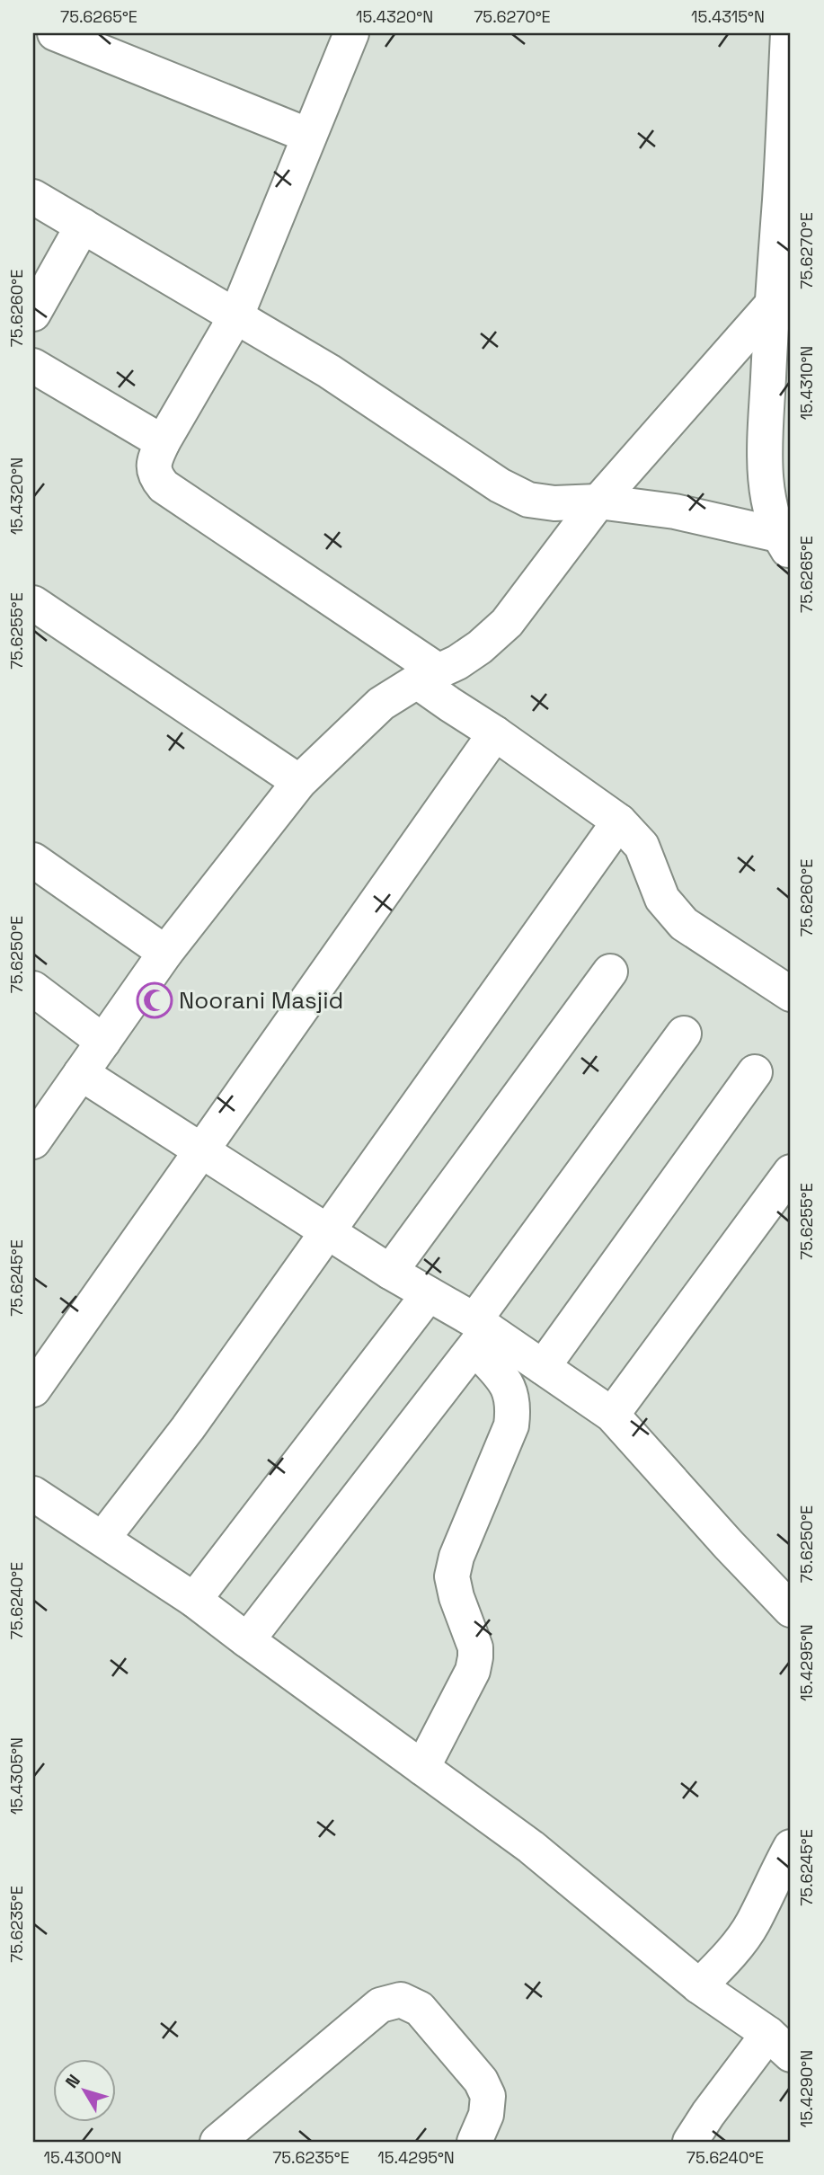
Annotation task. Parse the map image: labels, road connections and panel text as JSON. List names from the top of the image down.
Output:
{
  "places": {
    "mosque": ["Noorani Masjid"]
  },
  "north": "top left",
  "coordinates": [
    "75.6265°E",
    "15.4320°N",
    "75.6270°E",
    "15.4315°N",
    "75.6260°E",
    "15.4310°N",
    "75.6255°E",
    "75.6250°E",
    "75.6245°E",
    "75.6240°E",
    "15.4295°N",
    "15.4305°N",
    "75.6235°E",
    "15.4290°N",
    "15.4300°N"
  ]
}
